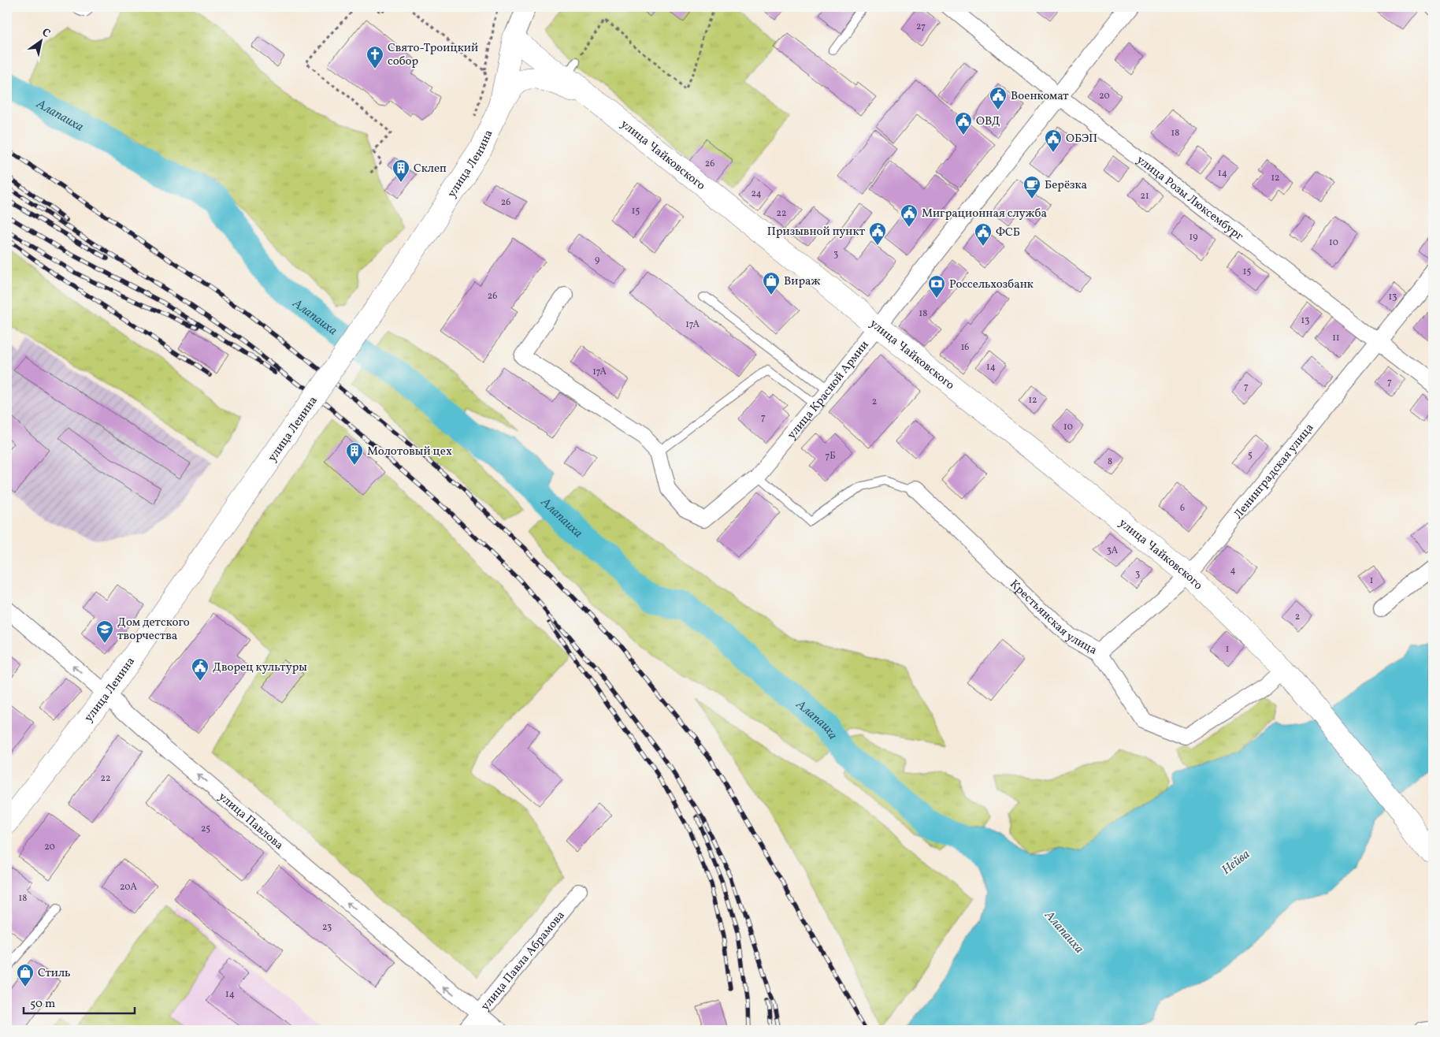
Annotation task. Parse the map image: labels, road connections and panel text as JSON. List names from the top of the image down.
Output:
{
  "streets": {
    "main road": ["улица Чайковского", "улица Ленина"],
    "street": [
      "улица Розы Люксембург",
      "улица Красной Армии",
      "Ленинградская улица",
      "Крестьянская улица",
      "улица Павлова",
      "улица Павла Абрамова"
    ]
  },
  "crossings": [
    ["улица Чайковского", "улица Ленина"],
    ["улица Чайковского", "улица Красной Армии"],
    ["улица Чайковского", "Ленинградская улица"],
    ["улица Чайковского", "Крестьянская улица"],
    ["улица Ленина", "улица Павлова"],
    ["улица Розы Люксембург", "улица Красной Армии"],
    ["улица Розы Люксембург", "Ленинградская улица"],
    ["Ленинградская улица", "Крестьянская улица"],
    ["улица Павлова", "улица Павла Абрамова"]
  ],
  "one_way": ["улица Павлова"],
  "water": ["Алапаиха", "Нейва"],
  "places": {
    "church": ["Свято-Троицкий собор"],
    "public building": [
      "Военкомат",
      "ОВД",
      "ОБЭП",
      "Миграционная служба",
      "Призывной пункт",
      "ФСБ",
      "Дворец культуры"
    ],
    "building": ["Склеп", "Молотовый цех"],
    "cafe": ["Берёзка"],
    "shop": ["Вираж", "Стиль"],
    "bank": ["Россельхозбанк"],
    "school or university": ["Дом детского творчества"]
  },
  "house_numbers": [
    "27",
    "20",
    "18",
    "26",
    "14",
    "12",
    "24",
    "21",
    "26",
    "15",
    "22",
    "19",
    "10",
    "3",
    "9",
    "15",
    "26",
    "13",
    "18",
    "13",
    "17А",
    "11",
    "16",
    "14",
    "17А",
    "7",
    "7",
    "12",
    "2",
    "7",
    "10",
    "5",
    "7Б",
    "8",
    "6",
    "3А",
    "4",
    "3",
    "1",
    "2",
    "1",
    "22",
    "25",
    "20",
    "20А",
    "18",
    "23",
    "14"
  ],
  "scale_bar": "50 m",
  "north": "top right"
}
